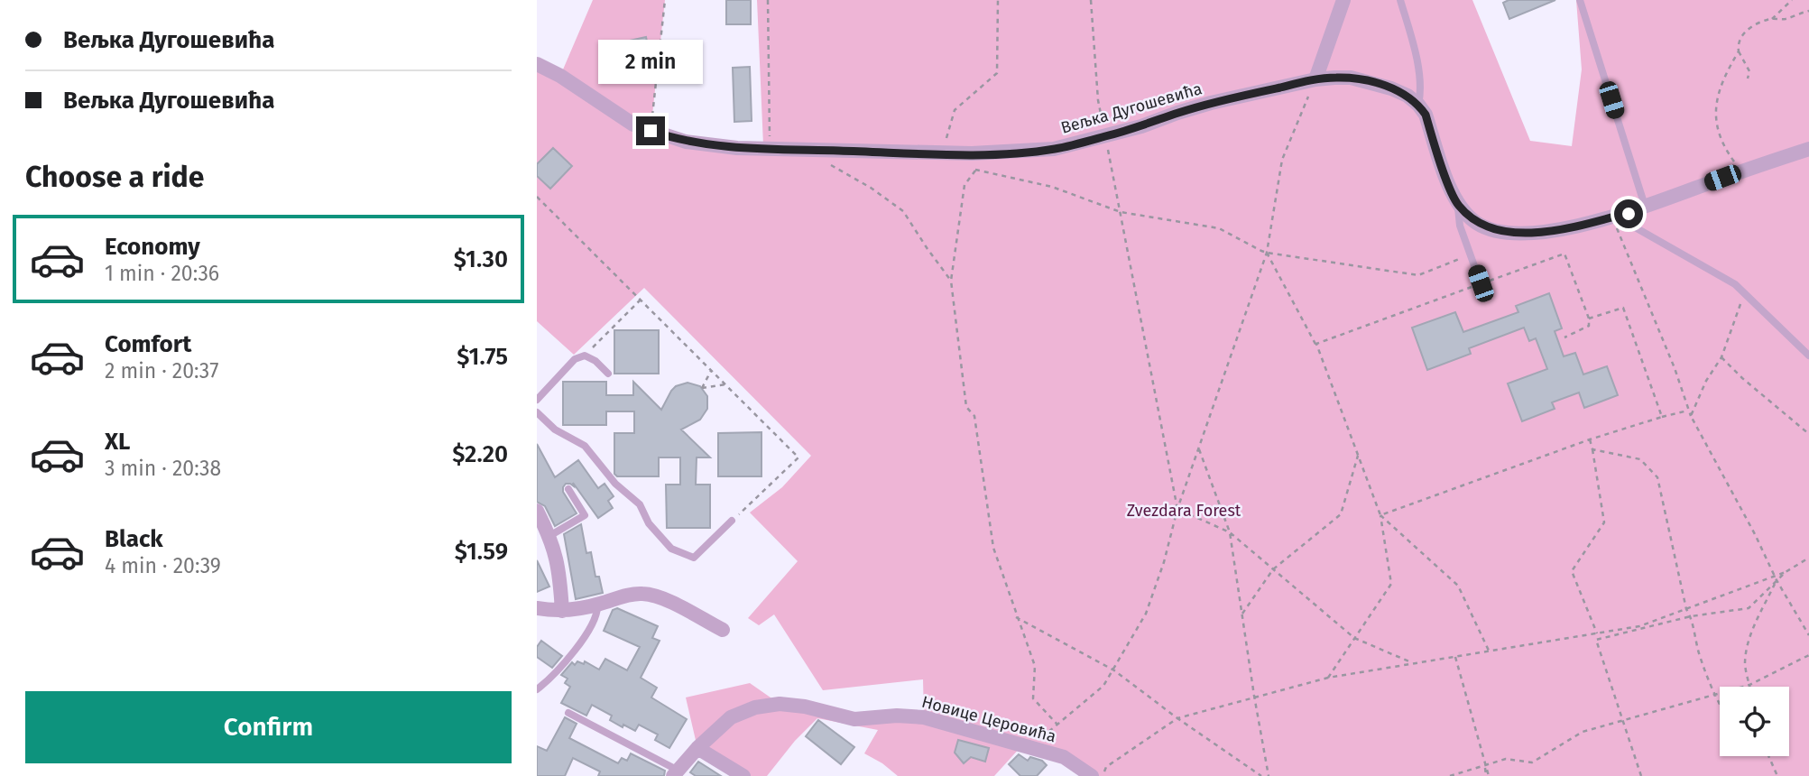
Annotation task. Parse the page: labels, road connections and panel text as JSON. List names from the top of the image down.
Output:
{
  "streets": {
    "street": ["Вељка Дугошевића", "Новице Церовића"]
  },
  "parks": ["Zvezdara Forest"],
  "page": {
    "banner": ["Вељка Дугошевића", "Вељка Дугошевића"],
    "bubble": "2 min",
    "heading": "Choose a ride",
    "list": [
      {
        "name": "Economy",
        "note": "1 min · 20:36",
        "value": "$1.30"
      },
      {
        "name": "Comfort",
        "note": "2 min · 20:37",
        "value": "$1.75"
      },
      {
        "name": "XL",
        "note": "3 min · 20:38",
        "value": "$2.20"
      },
      {
        "name": "Black",
        "note": "4 min · 20:39",
        "value": "$1.59"
      }
    ],
    "buttons": "Confirm"
  }
}
